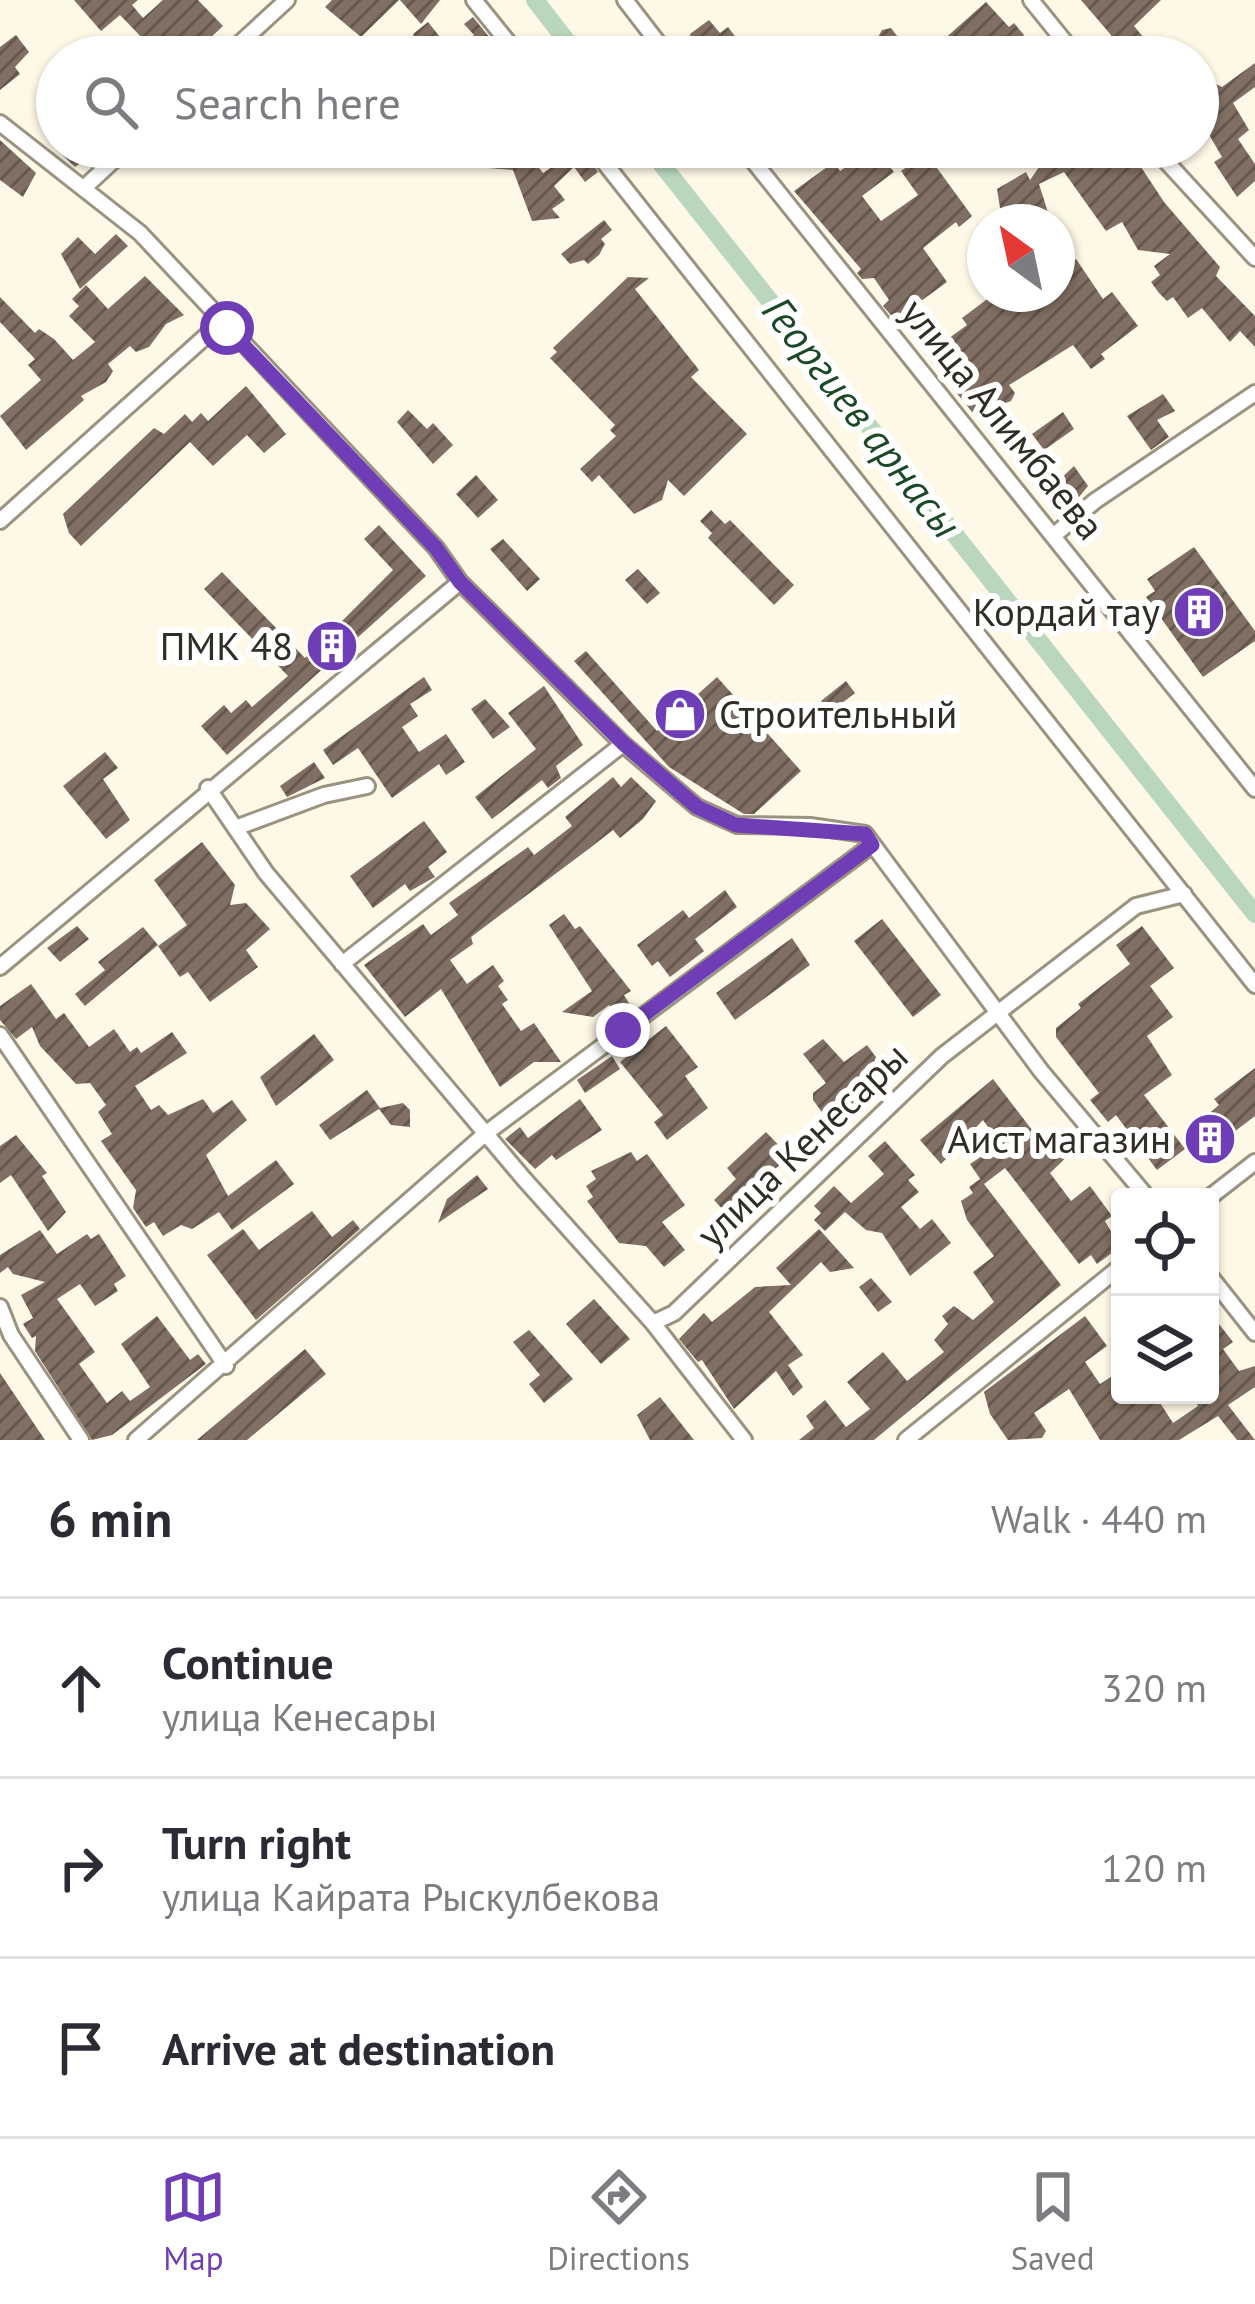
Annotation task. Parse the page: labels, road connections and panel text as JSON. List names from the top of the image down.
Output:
{
  "streets": {
    "street": ["улица Алимбаева", "улица Кенесары"]
  },
  "water": ["Георгиев арнасы"],
  "places": {
    "building": ["Кордай тау", "ПМК 48", "Аист магазин"],
    "shop": ["Строительный"]
  },
  "north": "top left",
  "page": {
    "search": "Search here",
    "heading": ["6 min", "Walk · 440 m"],
    "list": [
      ["Continue", "улица Кенесары", "320 m"],
      ["Turn right", "улица Кайрата Рыскулбекова", "120 m"],
      "Arrive at destination"
    ],
    "nav": ["Map", "Directions", "Saved"]
  }
}
